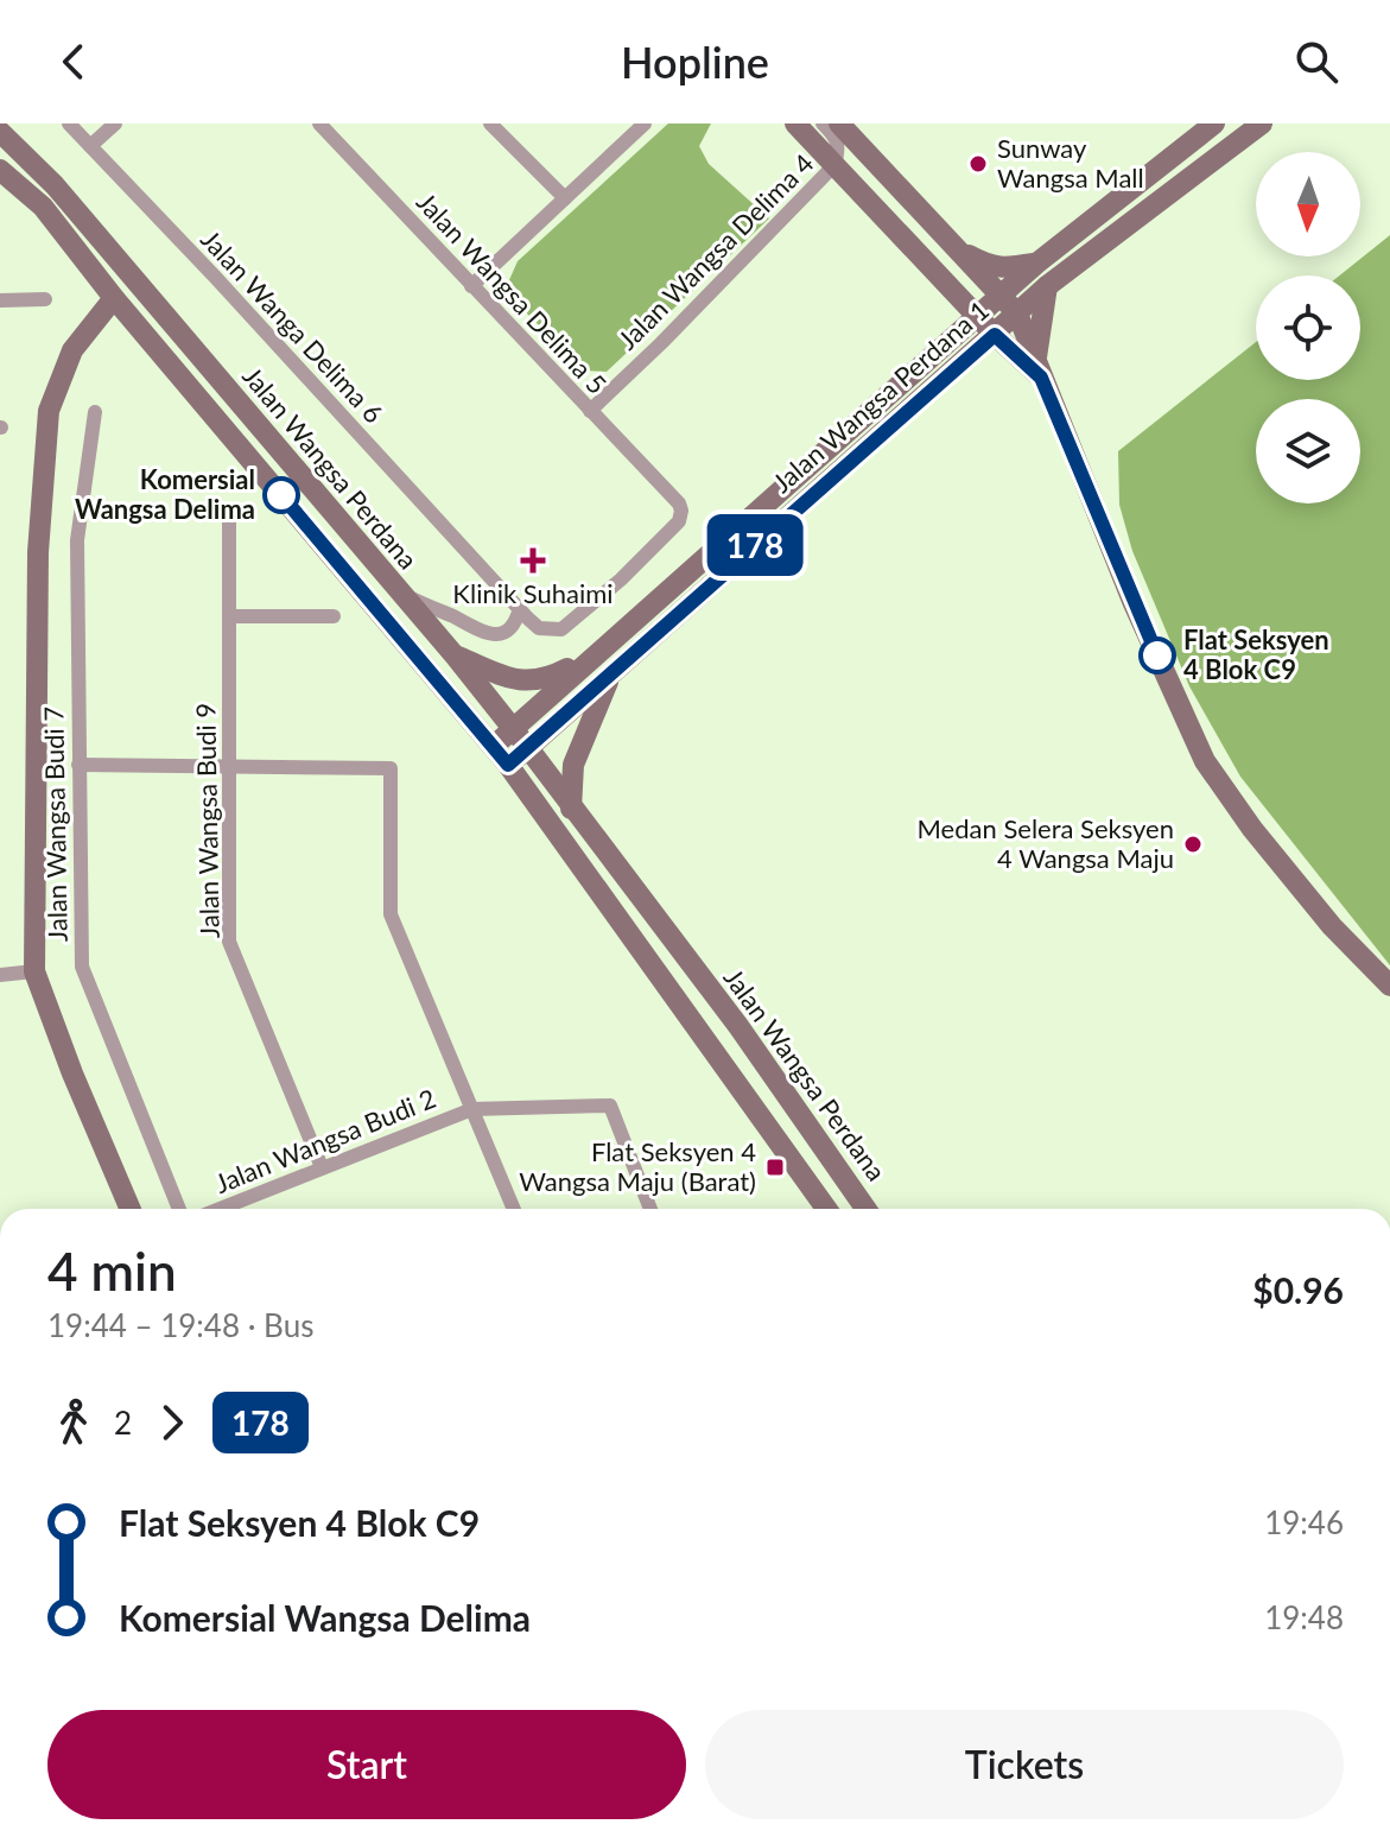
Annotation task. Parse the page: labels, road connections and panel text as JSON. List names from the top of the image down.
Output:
{
  "streets": {
    "street": [
      "Jalan Wangsa Delima 4",
      "Jalan Wangsa Delima 5",
      "Jalan Wanga Delima 6",
      "Jalan Wangsa Perdana 1",
      "Jalan Wangsa Perdana",
      "Jalan Wangsa Budi 9",
      "Jalan Wangsa Budi 7",
      "Jalan Wangsa Budi 2"
    ]
  },
  "crossings": [
    ["Jalan Wangsa Delima 4", "Jalan Wangsa Delima 5"],
    ["Jalan Wangsa Delima 5", "Jalan Wanga Delima 6"],
    ["Jalan Wangsa Perdana 1", "Jalan Wangsa Perdana"],
    ["Jalan Wangsa Budi 9", "Jalan Wangsa Budi 2"]
  ],
  "places": {
    "other": [
      "Sunway Wangsa Mall",
      "Komersial Wangsa Delima",
      "Flat Seksyen 4 Blok C9",
      "Medan Selera Seksyen 4 Wangsa Maju"
    ],
    "health": ["Klinik Suhaimi"],
    "transit": ["Flat Seksyen 4 Wangsa Maju (Barat)"]
  },
  "lines": ["bus line 178"],
  "north": "bottom",
  "page": {
    "header": "Hopline",
    "on_map": "178",
    "heading": ["4 min", "19:44 – 19:48 · Bus", "$0.96"],
    "legs": ["2", "178"],
    "list": [
      {
        "name": "Flat Seksyen 4 Blok C9",
        "value": "19:46"
      },
      {
        "name": "Komersial Wangsa Delima",
        "value": "19:48"
      }
    ],
    "buttons": ["Start", "Tickets"]
  }
}
